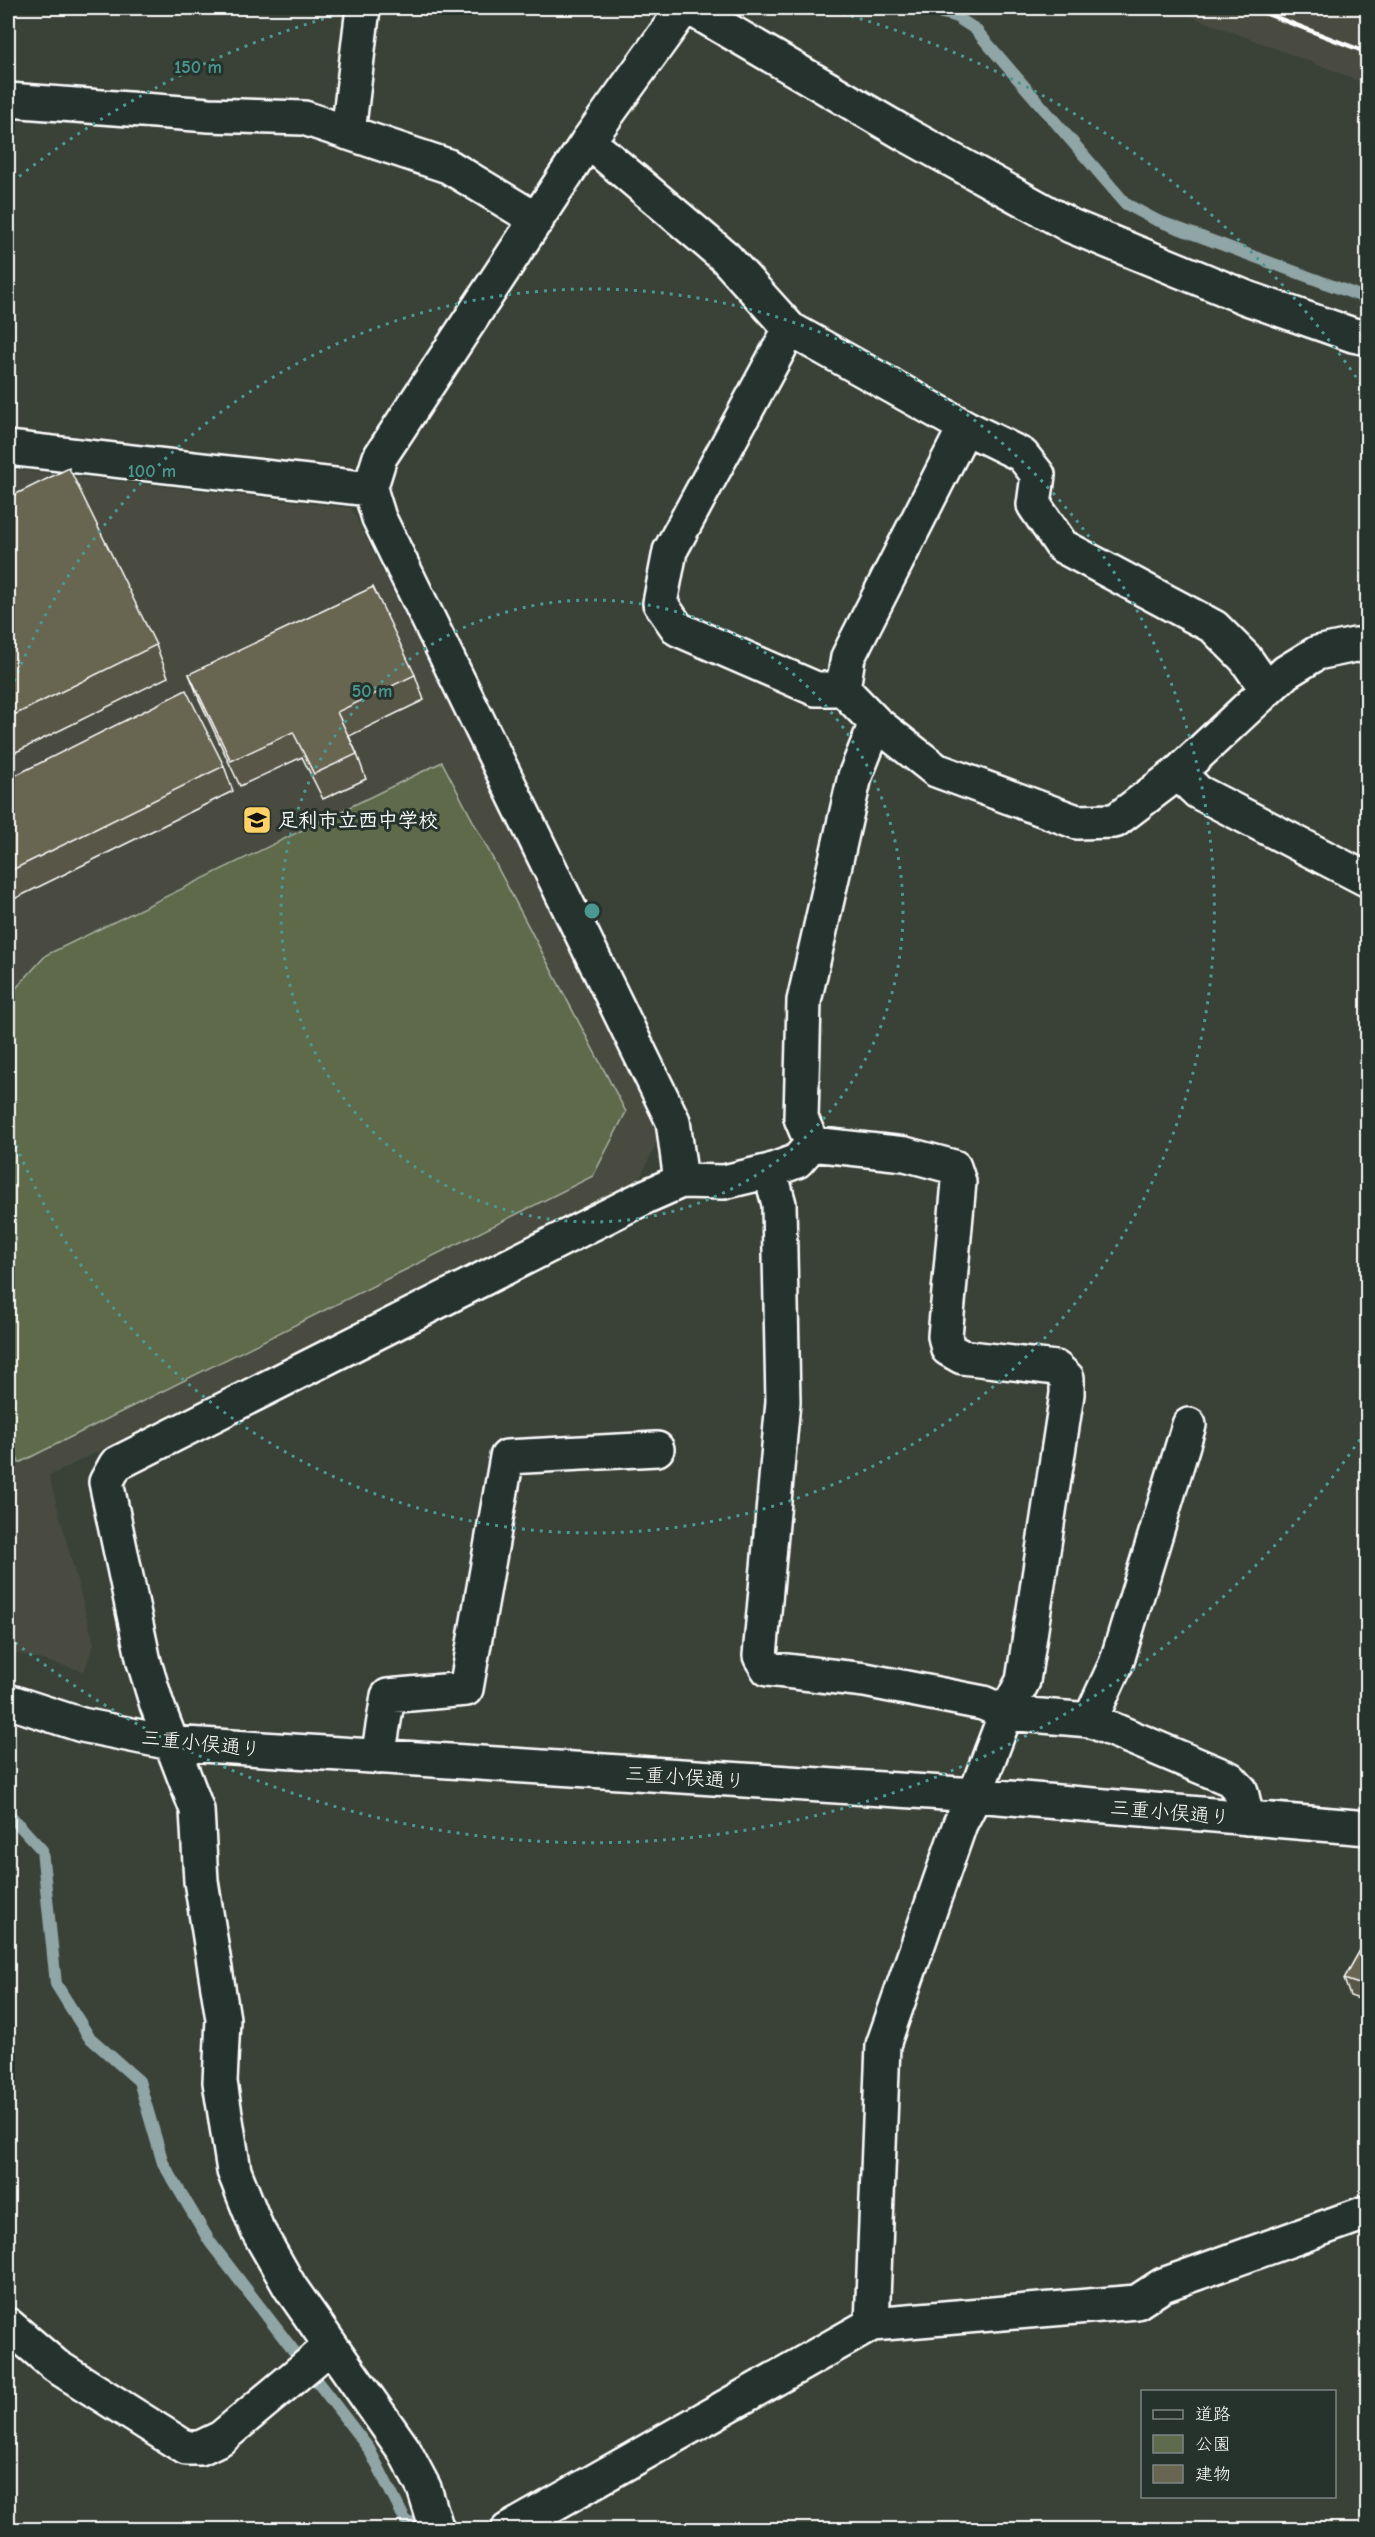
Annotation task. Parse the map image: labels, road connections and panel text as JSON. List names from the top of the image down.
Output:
{
  "streets": {
    "street": ["三重小俣通り"]
  },
  "places": {
    "school or university": ["足利市立西中学校"]
  },
  "legend": ["道路", "公園", "建物"],
  "rings": ["150 m", "100 m", "50 m"]
}
